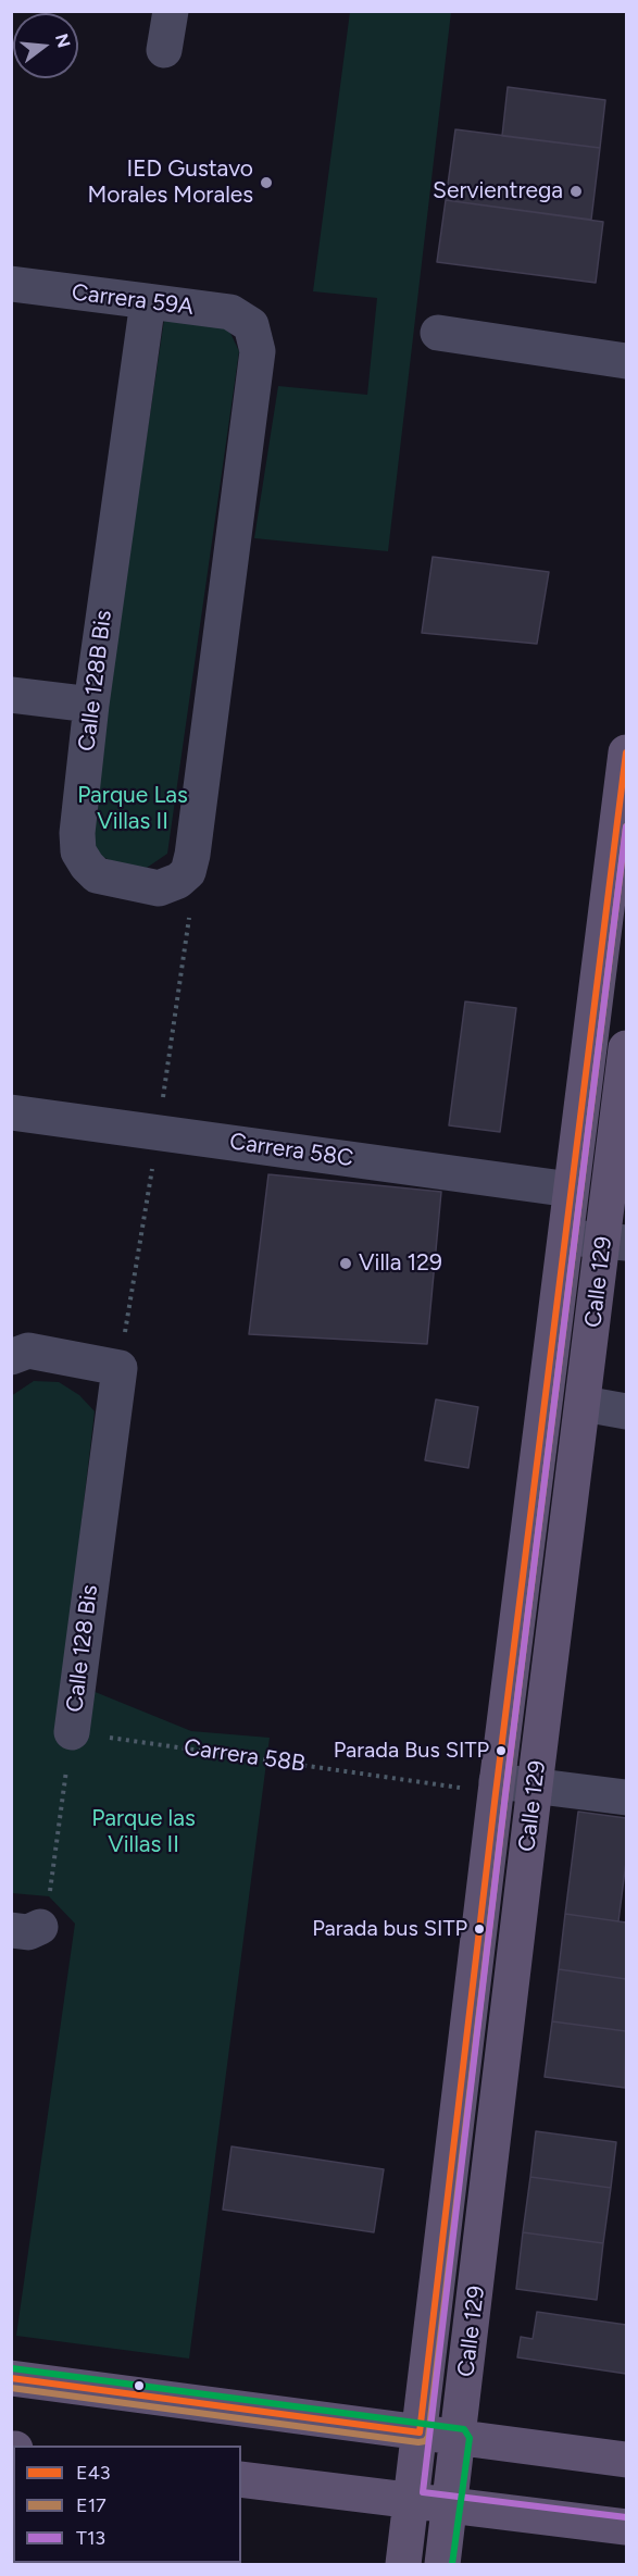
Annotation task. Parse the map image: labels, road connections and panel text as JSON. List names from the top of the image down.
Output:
{
  "streets": {
    "main road": ["Calle 129"],
    "street": [
      "Carrera 59A",
      "Calle 128B Bis",
      "Carrera 58C",
      "Calle 128 Bis"
    ],
    "path": ["Carrera 58B"]
  },
  "crossings": [
    ["Carrera 59A", "Calle 128B Bis"],
    ["Carrera 58C", "Calle 129"],
    ["Calle 129", "Carrera 58B"],
    ["Calle 128 Bis", "Carrera 58B"]
  ],
  "parks": ["Parque Las Villas II", "Parque las Villas II"],
  "places": [
    "IED Gustavo Morales Morales",
    "Servientrega",
    "Villa 129",
    "Parada Bus SITP",
    "Parada bus SITP"
  ],
  "lines": ["transit line E43", "transit line E17", "transit line T13"],
  "legend": ["E43", "E17", "T13"],
  "north": "right"
}
